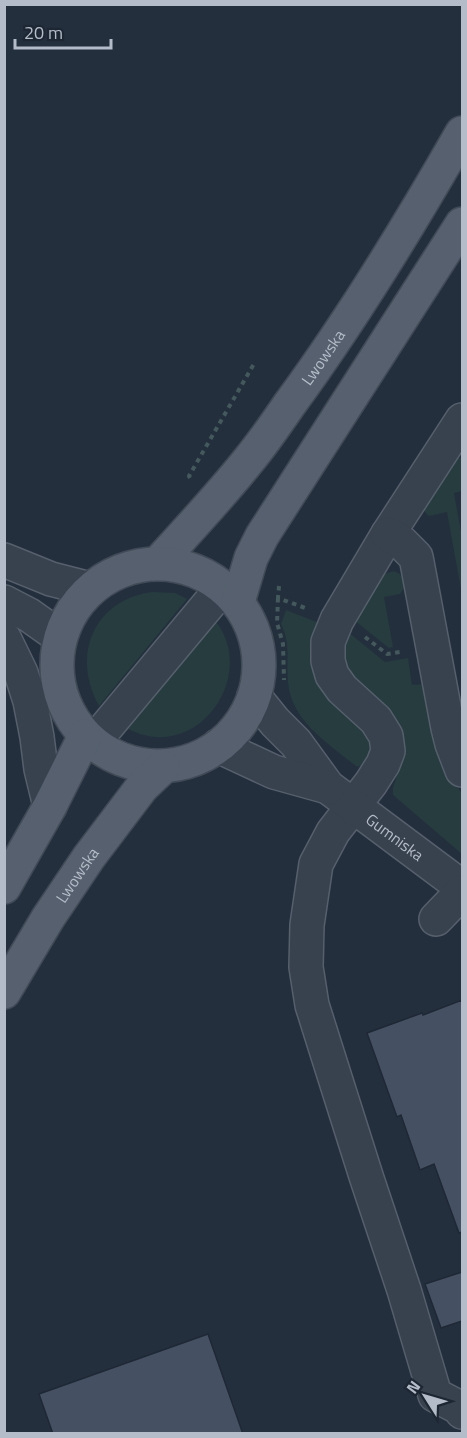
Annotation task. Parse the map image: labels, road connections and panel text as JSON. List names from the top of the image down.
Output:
{
  "streets": {
    "main road": ["Lwowska"],
    "street": ["Gumniska"]
  },
  "scale_bar": "20 m",
  "north": "top left"
}
